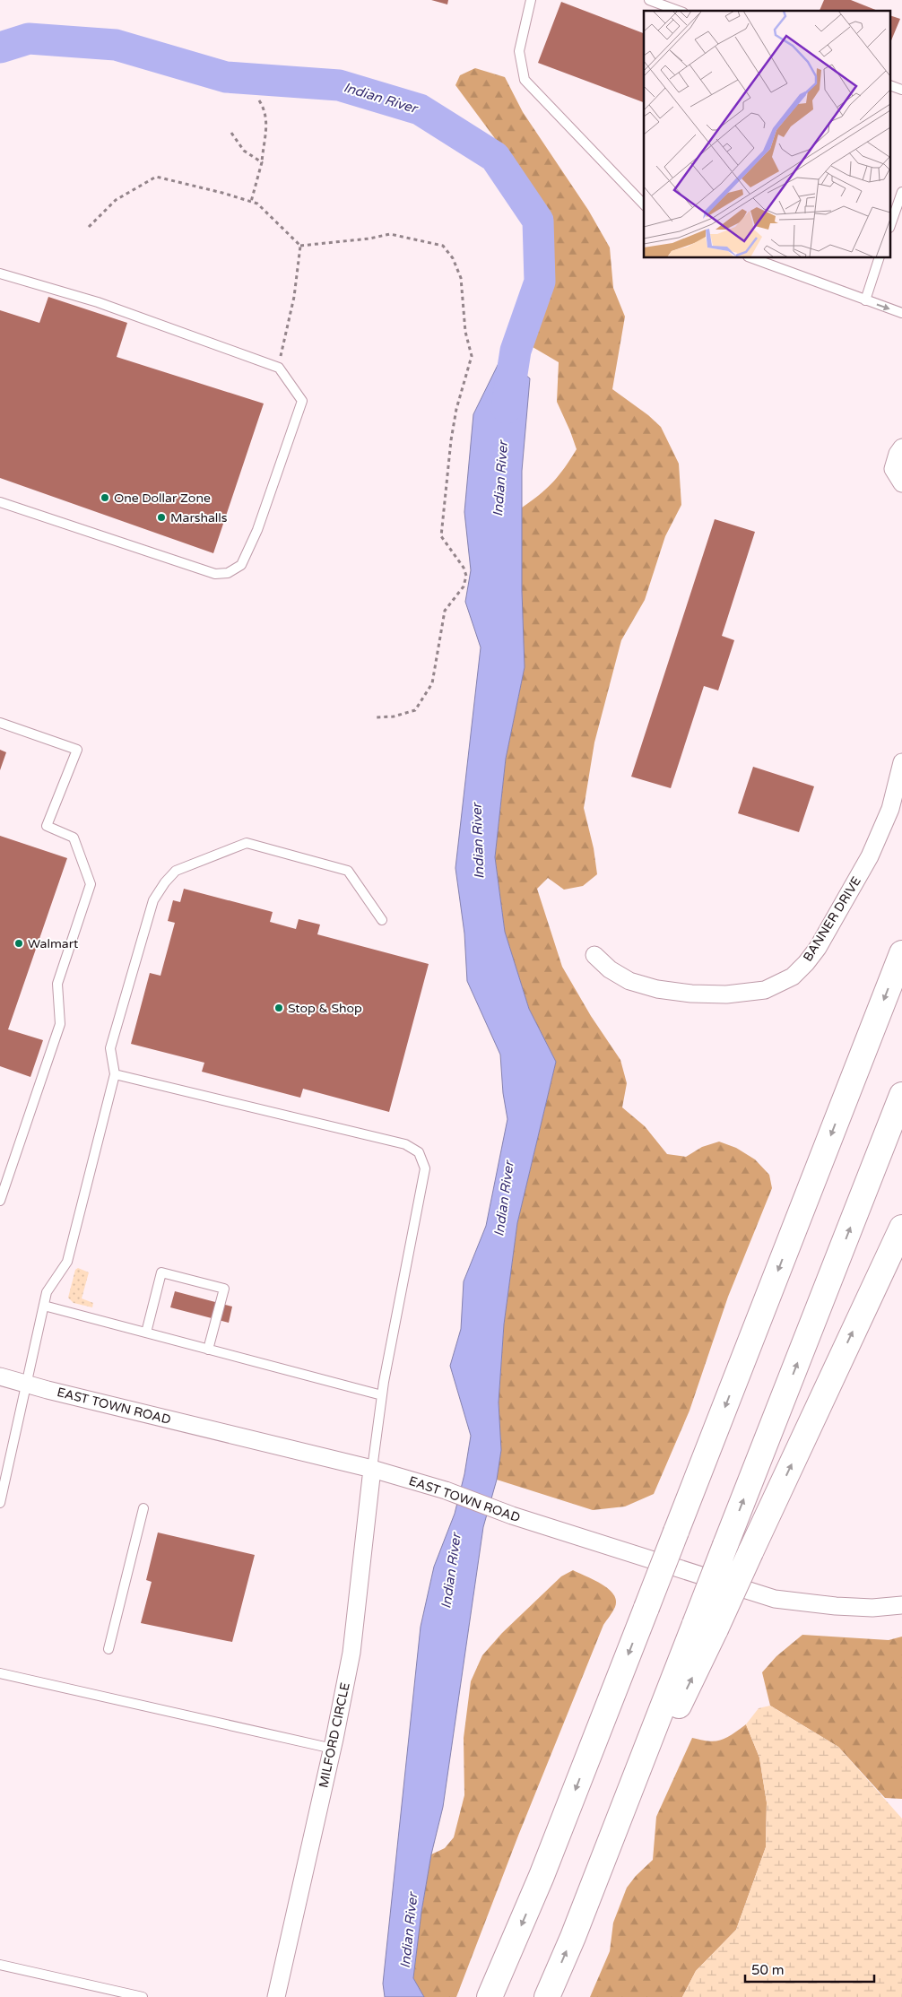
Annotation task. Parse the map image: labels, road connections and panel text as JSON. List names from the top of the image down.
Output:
{
  "streets": {
    "street": ["BANNER DRIVE", "EAST TOWN ROAD", "MILFORD CIRCLE"]
  },
  "crossings": [
    ["EAST TOWN ROAD", "MILFORD CIRCLE"]
  ],
  "water": ["Indian River"],
  "places": [
    "One Dollar Zone",
    "Marshalls",
    "Walmart",
    "Stop & Shop"
  ],
  "scale_bar": "50 m"
}
